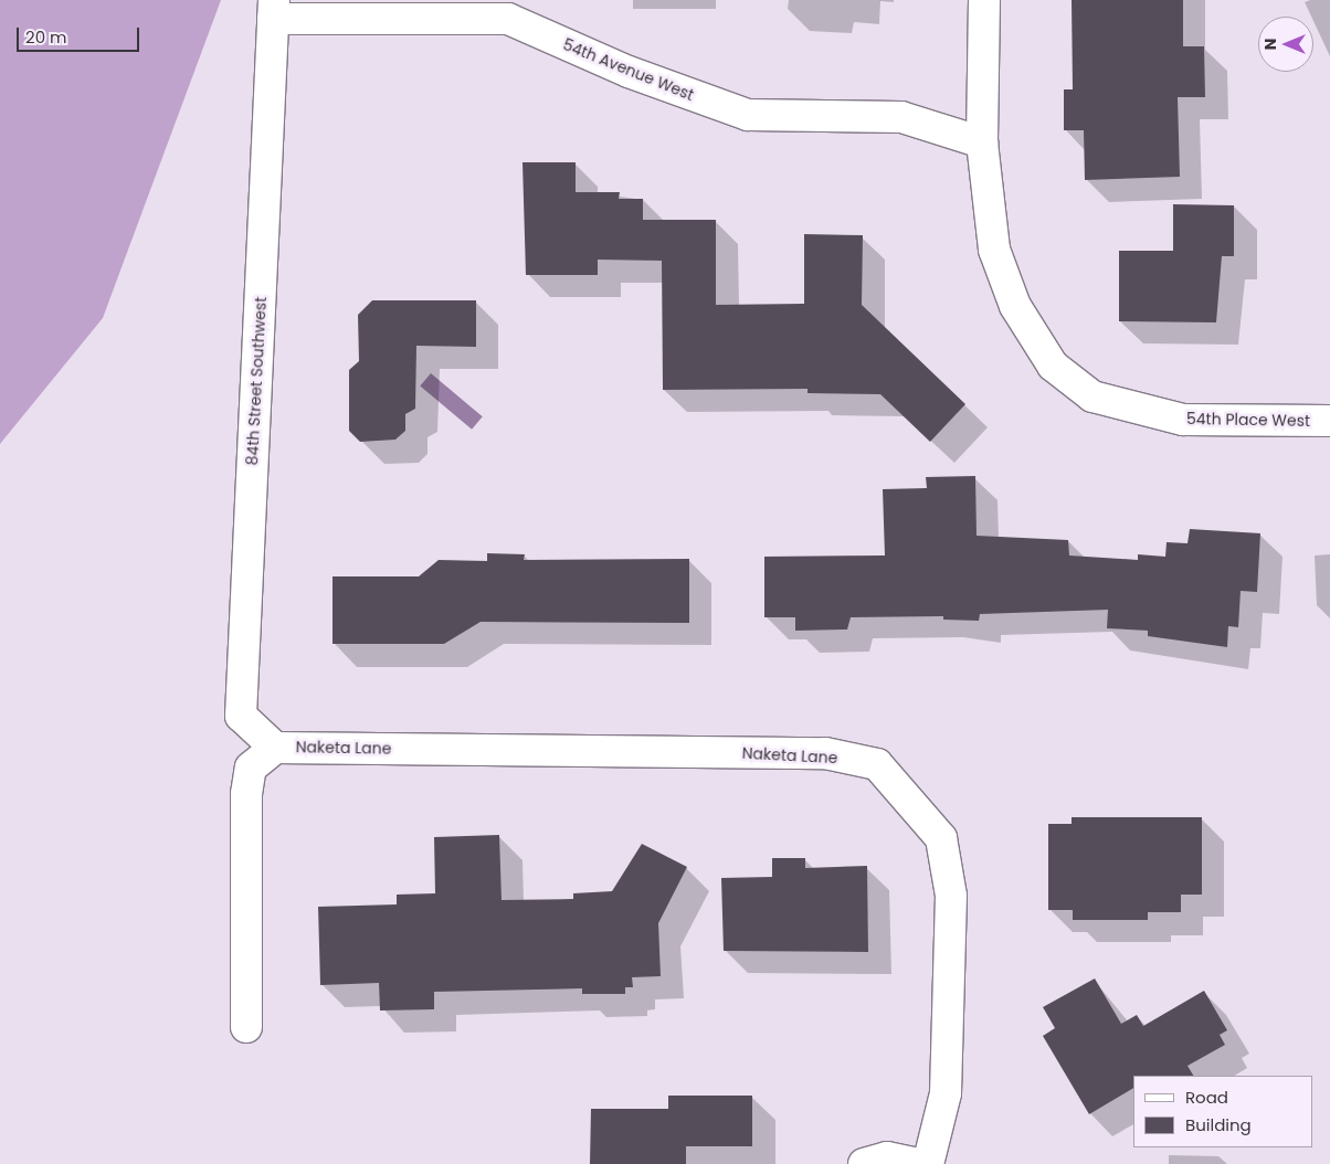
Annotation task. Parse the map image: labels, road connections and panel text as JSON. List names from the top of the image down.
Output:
{
  "streets": {
    "street": [
      "54th Avenue West",
      "84th Street Southwest",
      "54th Place West",
      "Naketa Lane"
    ]
  },
  "crossings": [
    ["54th Avenue West", "84th Street Southwest"],
    ["54th Avenue West", "54th Place West"],
    ["84th Street Southwest", "Naketa Lane"]
  ],
  "legend": ["Road", "Building"],
  "scale_bar": "20 m",
  "north": "left"
}
